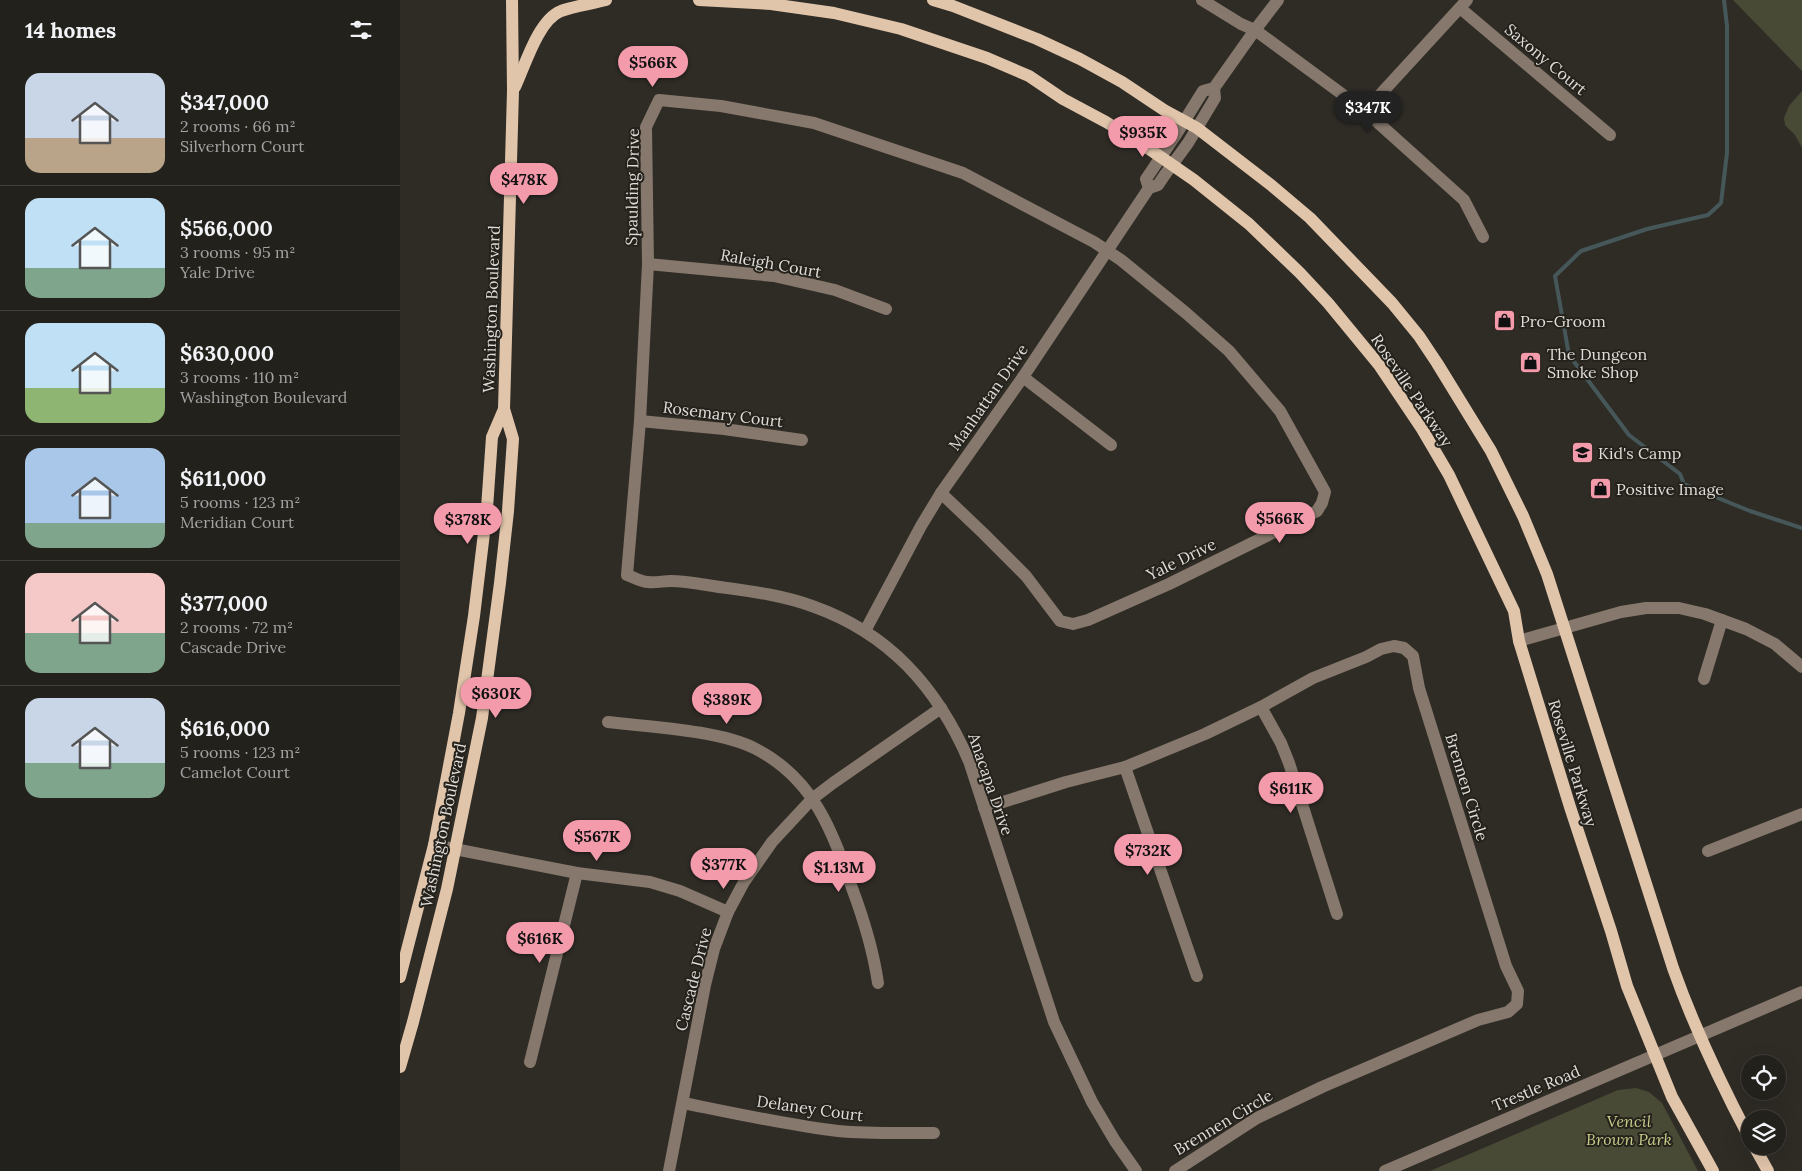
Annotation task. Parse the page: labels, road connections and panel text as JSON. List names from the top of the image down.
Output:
{
  "streets": {
    "main road": ["Washington Boulevard", "Roseville Parkway"],
    "street": [
      "Saxony Court",
      "Spaulding Drive",
      "Raleigh Court",
      "Manhattan Drive",
      "Rosemary Court",
      "Yale Drive",
      "Anacapa Drive",
      "Brennen Circle",
      "Cascade Drive",
      "Trestle Road",
      "Delaney Court"
    ]
  },
  "crossings": [
    ["Spaulding Drive", "Raleigh Court"],
    ["Spaulding Drive", "Manhattan Drive"],
    ["Spaulding Drive", "Rosemary Court"],
    ["Spaulding Drive", "Yale Drive"],
    ["Spaulding Drive", "Anacapa Drive"],
    ["Roseville Parkway", "Manhattan Drive"],
    ["Roseville Parkway", "Trestle Road"],
    ["Manhattan Drive", "Yale Drive"],
    ["Manhattan Drive", "Anacapa Drive"],
    ["Anacapa Drive", "Brennen Circle"],
    ["Anacapa Drive", "Cascade Drive"],
    ["Cascade Drive", "Delaney Court"]
  ],
  "parks": ["Vencil Brown Park"],
  "places": {
    "shop": ["Pro-Groom", "The Dungeon Smoke Shop", "Positive Image"],
    "school or university": ["Kid's Camp"]
  },
  "page": {
    "heading": "14 homes",
    "price": [
      "$566K",
      "$347K",
      "$935K",
      "$478K",
      "$566K",
      "$378K",
      "$630K",
      "$389K",
      "$611K",
      "$567K",
      "$732K",
      "$377K",
      "$1.13M",
      "$616K"
    ],
    "list": [
      {
        "name": "$347,000",
        "note": "2 rooms · 66 m² · Silverhorn Court"
      },
      {
        "name": "$566,000",
        "note": "3 rooms · 95 m² · Yale Drive"
      },
      {
        "name": "$630,000",
        "note": "3 rooms · 110 m² · Washington Boulevard"
      },
      {
        "name": "$611,000",
        "note": "5 rooms · 123 m² · Meridian Court"
      },
      {
        "name": "$377,000",
        "note": "2 rooms · 72 m² · Cascade Drive"
      },
      {
        "name": "$616,000",
        "note": "5 rooms · 123 m² · Camelot Court"
      }
    ]
  }
}
